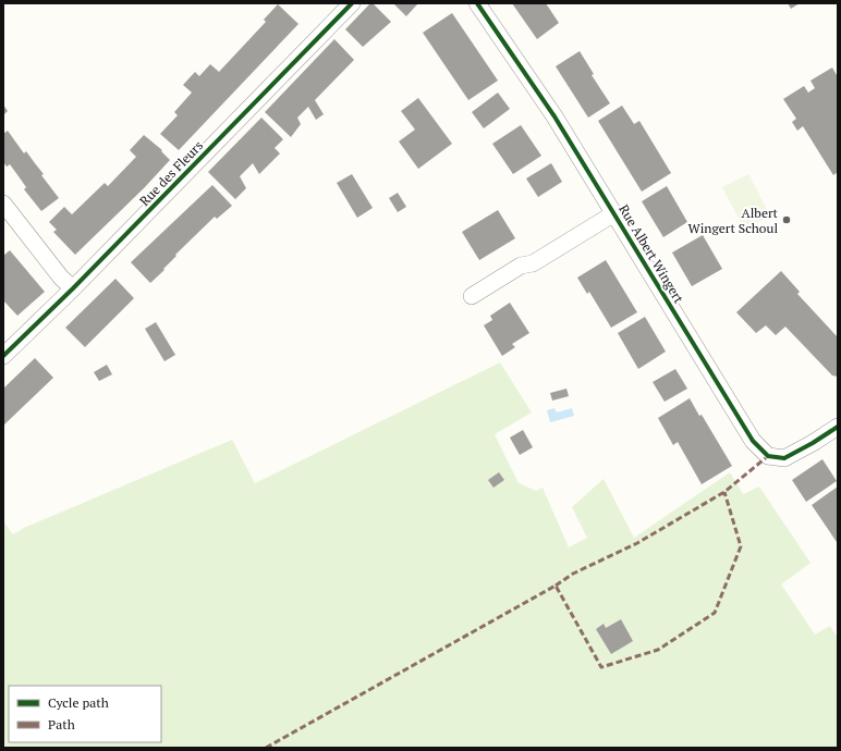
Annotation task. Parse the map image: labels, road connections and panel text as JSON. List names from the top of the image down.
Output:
{
  "streets": {
    "street": ["Rue des Fleurs", "Rue Albert Wingert"]
  },
  "places": ["Albert Wingert Schoul"],
  "legend": ["Cycle path", "Path"]
}
